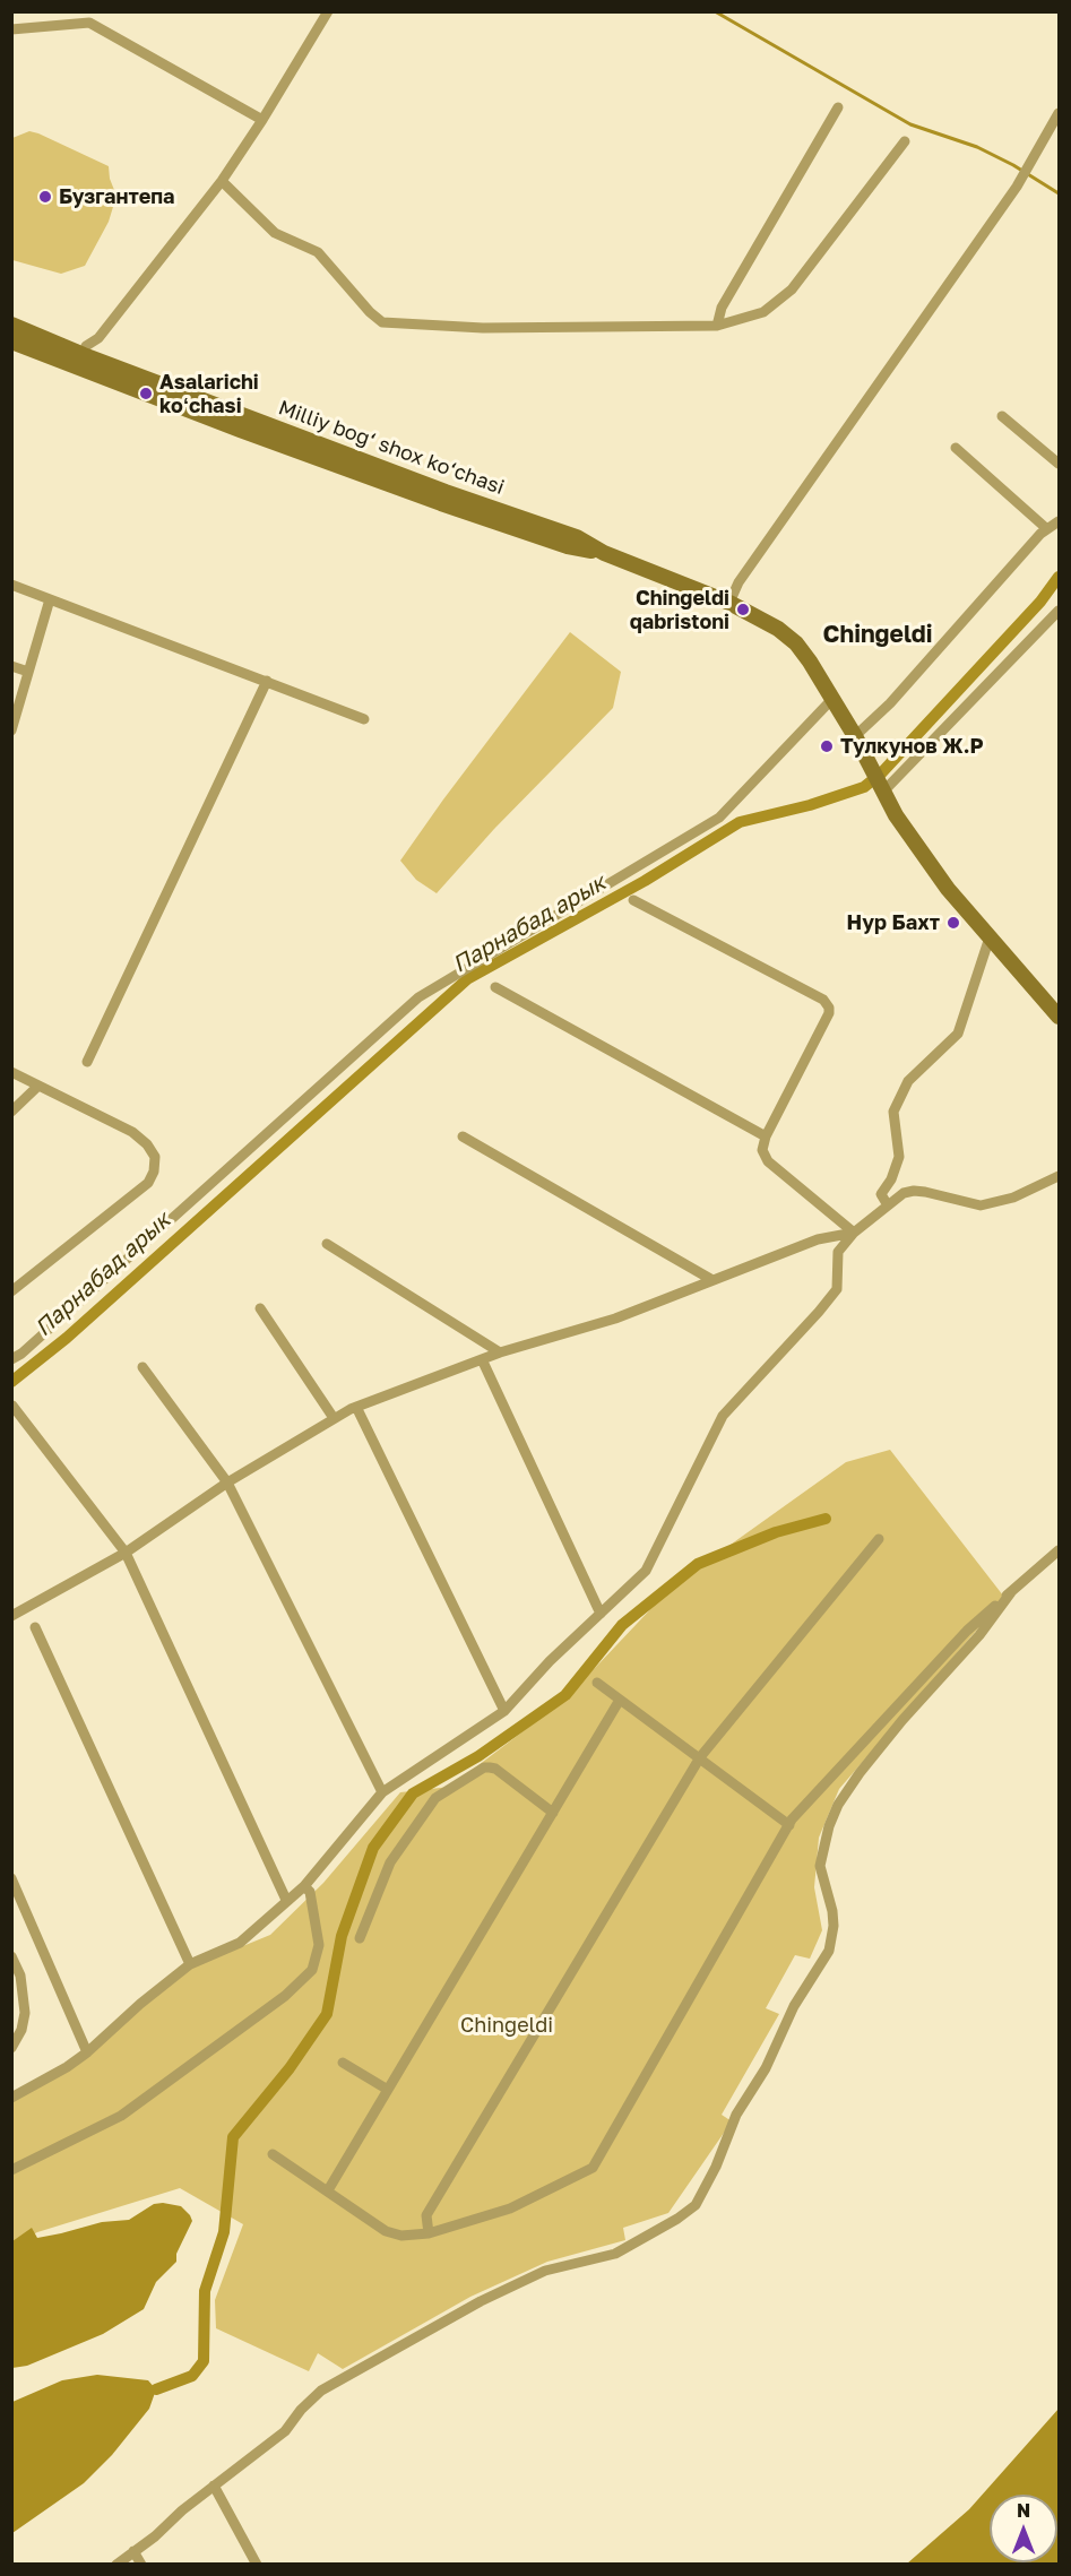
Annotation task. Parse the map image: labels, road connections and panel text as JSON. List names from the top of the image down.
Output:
{
  "streets": {
    "main road": ["Milliy bog‘ shox ko‘chasi"]
  },
  "districts": ["Chingeldi"],
  "water": ["Парнабад арык"],
  "parks": ["Chingeldi"],
  "places": [
    "Бузгантепа",
    "Asalarichi koʻchasi",
    "Chingeldi qabristoni",
    "Тулкунов Ж.Р",
    "Нур Бахт"
  ],
  "north": "top"
}
